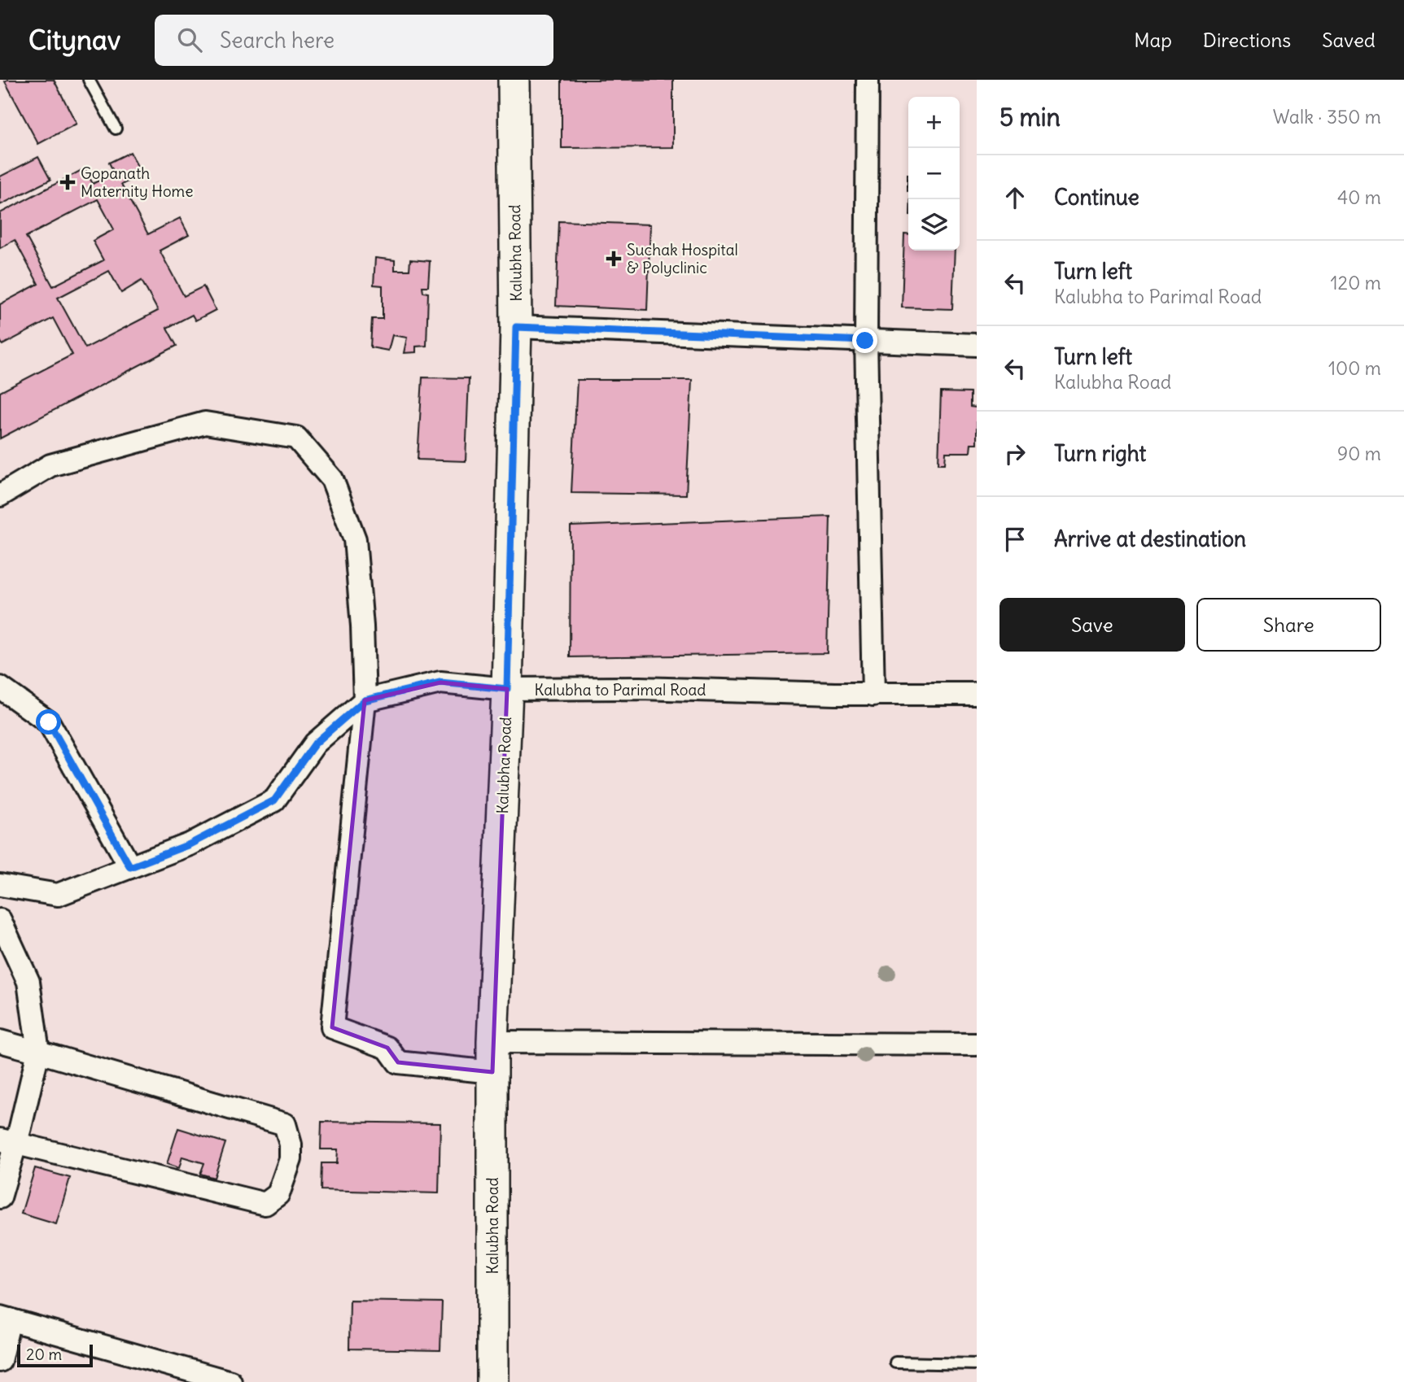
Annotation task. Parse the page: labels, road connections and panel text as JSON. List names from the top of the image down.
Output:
{
  "streets": {
    "street": ["Kalubha Road", "Kalubha to Parimal Road"]
  },
  "crossings": [
    ["Kalubha Road", "Kalubha to Parimal Road"]
  ],
  "places": {
    "health": ["Gopanath Maternity Home", "Suchak Hospital & Polyclinic"]
  },
  "scale_bar": "20 m",
  "page": {
    "header": "Citynav",
    "search": "Search here",
    "nav": ["Map", "Directions", "Saved"],
    "heading": ["5 min", "Walk · 350 m"],
    "map_buttons": ["+", "−"],
    "list": [
      ["Continue", "40 m"],
      ["Turn left", "Kalubha to Parimal Road", "120 m"],
      ["Turn left", "Kalubha Road", "100 m"],
      ["Turn right", "90 m"],
      "Arrive at destination"
    ],
    "buttons": ["Save", "Share"],
    "scale": "20 m"
  }
}
